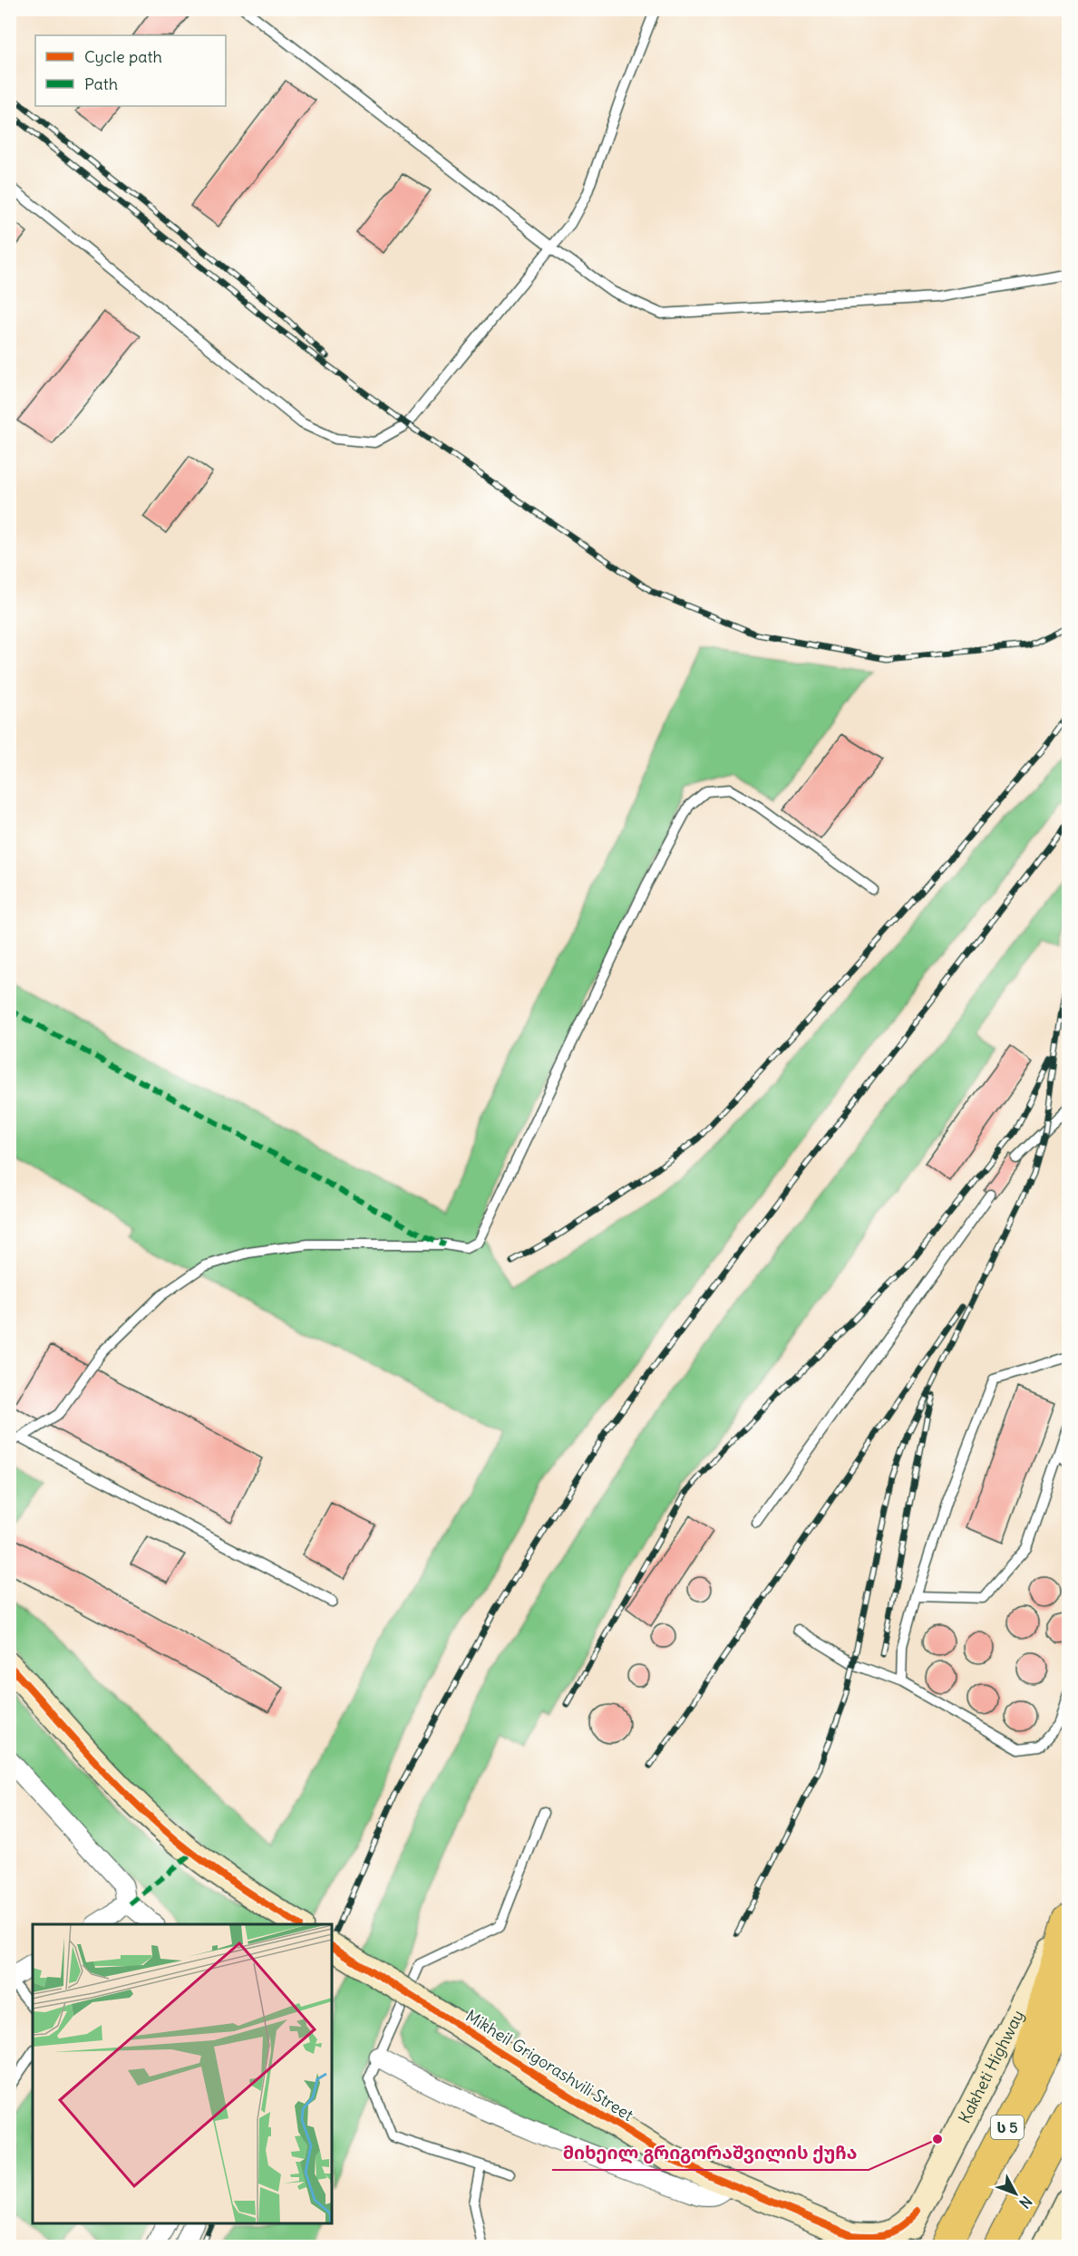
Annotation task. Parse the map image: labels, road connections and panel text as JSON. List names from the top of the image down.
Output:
{
  "streets": {
    "highway": ["ს 5"],
    "street": ["Mikheil Grigorashvili Street", "Kakheti Highway"]
  },
  "places": ["მიხეილ გრიგორაშვილის ქუჩა"],
  "legend": ["Cycle path", "Path"],
  "north": "bottom right"
}
